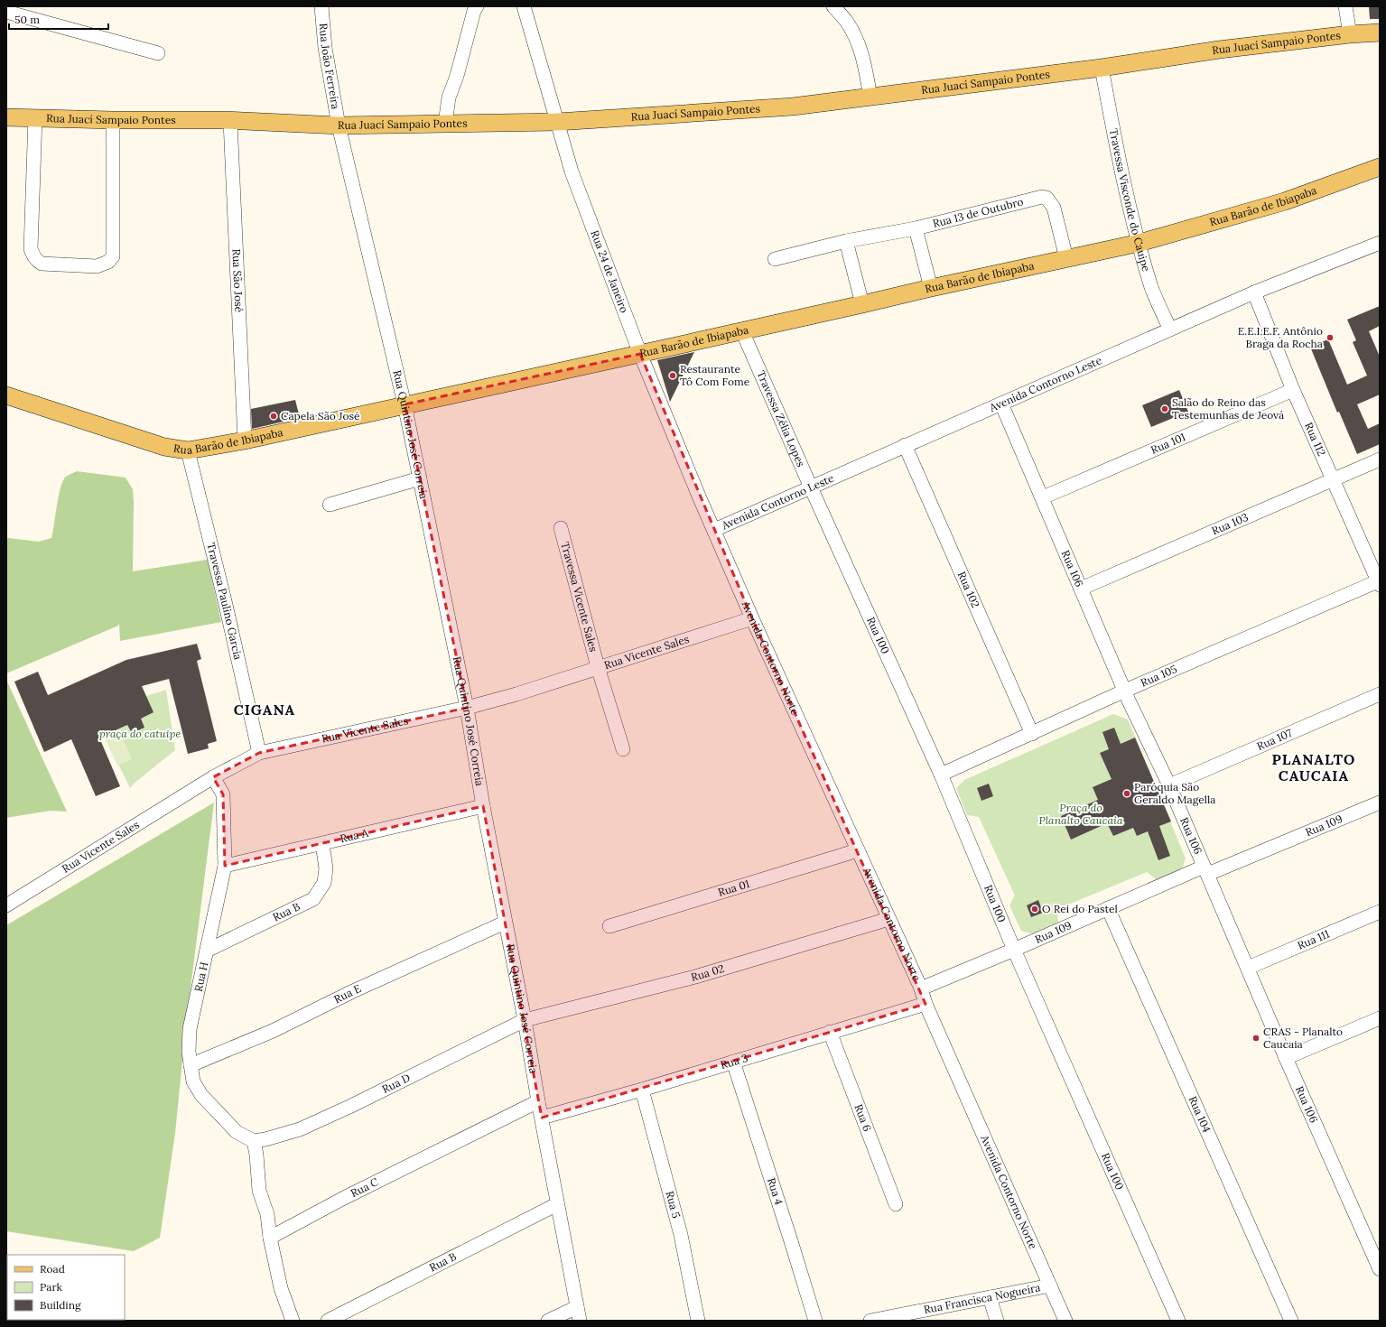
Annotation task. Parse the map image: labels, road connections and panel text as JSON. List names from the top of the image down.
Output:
{
  "streets": {
    "main road": ["Rua Juací Sampaio Pontes", "Rua Barão de Ibiapaba"],
    "street": [
      "Rua João Ferreira",
      "Travessa Visconde do Cauipe",
      "Rua 13 de Outubro",
      "Rua 24 de Janeiro",
      "Rua São José",
      "Avenida Contorno Leste",
      "Travessa Zélia Lopes",
      "Rua Quintino José Correia",
      "Rua 112",
      "Rua 101",
      "Rua 103",
      "Rua 106",
      "Rua 102",
      "Travessa Vicente Sales",
      "Travessa Paulino Garcia",
      "Rua 100",
      "Rua Vicente Sales",
      "Avenida Contorno Norte",
      "Rua 105",
      "Rua 107",
      "Rua 109",
      "Rua A",
      "Rua 01",
      "Rua B",
      "Rua 111",
      "Rua 02",
      "Rua H",
      "Rua E",
      "Rua 3",
      "Rua D",
      "Rua 104",
      "Rua 6",
      "Rua C",
      "Rua 4",
      "Rua 5",
      "Rua Francisca Nogueira"
    ]
  },
  "crossings": [
    ["Rua Juací Sampaio Pontes", "Rua João Ferreira"],
    ["Rua Juací Sampaio Pontes", "Travessa Visconde do Cauipe"],
    ["Rua Juací Sampaio Pontes", "Rua 24 de Janeiro"],
    ["Rua Juací Sampaio Pontes", "Rua São José"],
    ["Rua Juací Sampaio Pontes", "Rua Quintino José Correia"],
    ["Rua João Ferreira", "Rua Quintino José Correia"],
    ["Travessa Visconde do Cauipe", "Rua Barão de Ibiapaba"],
    ["Travessa Visconde do Cauipe", "Avenida Contorno Leste"],
    ["Rua Barão de Ibiapaba", "Rua 13 de Outubro"],
    ["Rua Barão de Ibiapaba", "Rua 24 de Janeiro"],
    ["Rua Barão de Ibiapaba", "Rua São José"],
    ["Rua Barão de Ibiapaba", "Travessa Zélia Lopes"],
    ["Rua Barão de Ibiapaba", "Rua Quintino José Correia"],
    ["Rua Barão de Ibiapaba", "Travessa Paulino Garcia"],
    ["Rua 24 de Janeiro", "Avenida Contorno Leste"],
    ["Rua 24 de Janeiro", "Avenida Contorno Norte"],
    ["Avenida Contorno Leste", "Travessa Zélia Lopes"],
    ["Avenida Contorno Leste", "Rua 112"],
    ["Avenida Contorno Leste", "Rua 106"],
    ["Avenida Contorno Leste", "Rua 102"],
    ["Avenida Contorno Leste", "Rua 100"],
    ["Avenida Contorno Leste", "Avenida Contorno Norte"],
    ["Travessa Zélia Lopes", "Rua 100"],
    ["Rua Quintino José Correia", "Rua Vicente Sales"],
    ["Rua Quintino José Correia", "Rua A"],
    ["Rua Quintino José Correia", "Rua B"],
    ["Rua Quintino José Correia", "Rua 02"],
    ["Rua Quintino José Correia", "Rua E"],
    ["Rua Quintino José Correia", "Rua 3"],
    ["Rua Quintino José Correia", "Rua D"],
    ["Rua Quintino José Correia", "Rua C"],
    ["Rua 112", "Rua 101"],
    ["Rua 112", "Rua 103"],
    ["Rua 112", "Rua 105"],
    ["Rua 101", "Rua 106"],
    ["Rua 103", "Rua 106"],
    ["Rua 106", "Rua 105"],
    ["Rua 106", "Rua 107"],
    ["Rua 106", "Rua 109"],
    ["Rua 106", "Rua 111"],
    ["Rua 102", "Rua 105"],
    ["Travessa Vicente Sales", "Rua Vicente Sales"],
    ["Travessa Paulino Garcia", "Rua Vicente Sales"],
    ["Rua 100", "Rua 105"],
    ["Rua 100", "Rua 109"],
    ["Rua Vicente Sales", "Avenida Contorno Norte"],
    ["Rua Vicente Sales", "Rua H"],
    ["Avenida Contorno Norte", "Rua 109"],
    ["Avenida Contorno Norte", "Rua 01"],
    ["Avenida Contorno Norte", "Rua 02"],
    ["Avenida Contorno Norte", "Rua 3"],
    ["Avenida Contorno Norte", "Rua Francisca Nogueira"],
    ["Rua 109", "Rua 104"],
    ["Rua A", "Rua B"],
    ["Rua A", "Rua H"],
    ["Rua B", "Rua H"],
    ["Rua 02", "Rua D"],
    ["Rua H", "Rua E"],
    ["Rua H", "Rua D"],
    ["Rua 3", "Rua 6"],
    ["Rua 3", "Rua 4"],
    ["Rua 3", "Rua 5"]
  ],
  "districts": ["CIGANA", "PLANALTO CAUCAIA"],
  "parks": ["praça do catuipe", "Praça do Planalto Caucaia"],
  "places": [
    "E.E.I.E.F. Antônio Braga da Rocha",
    "Restaurante Tô Com Fome",
    "Salão do Reino das Testemunhas de Jeová",
    "Capela São José",
    "Paróquia São Geraldo Magella",
    "O Rei do Pastel",
    "CRAS - Planalto Caucaia"
  ],
  "legend": ["Road", "Park", "Building"],
  "scale_bar": "50 m"
}
